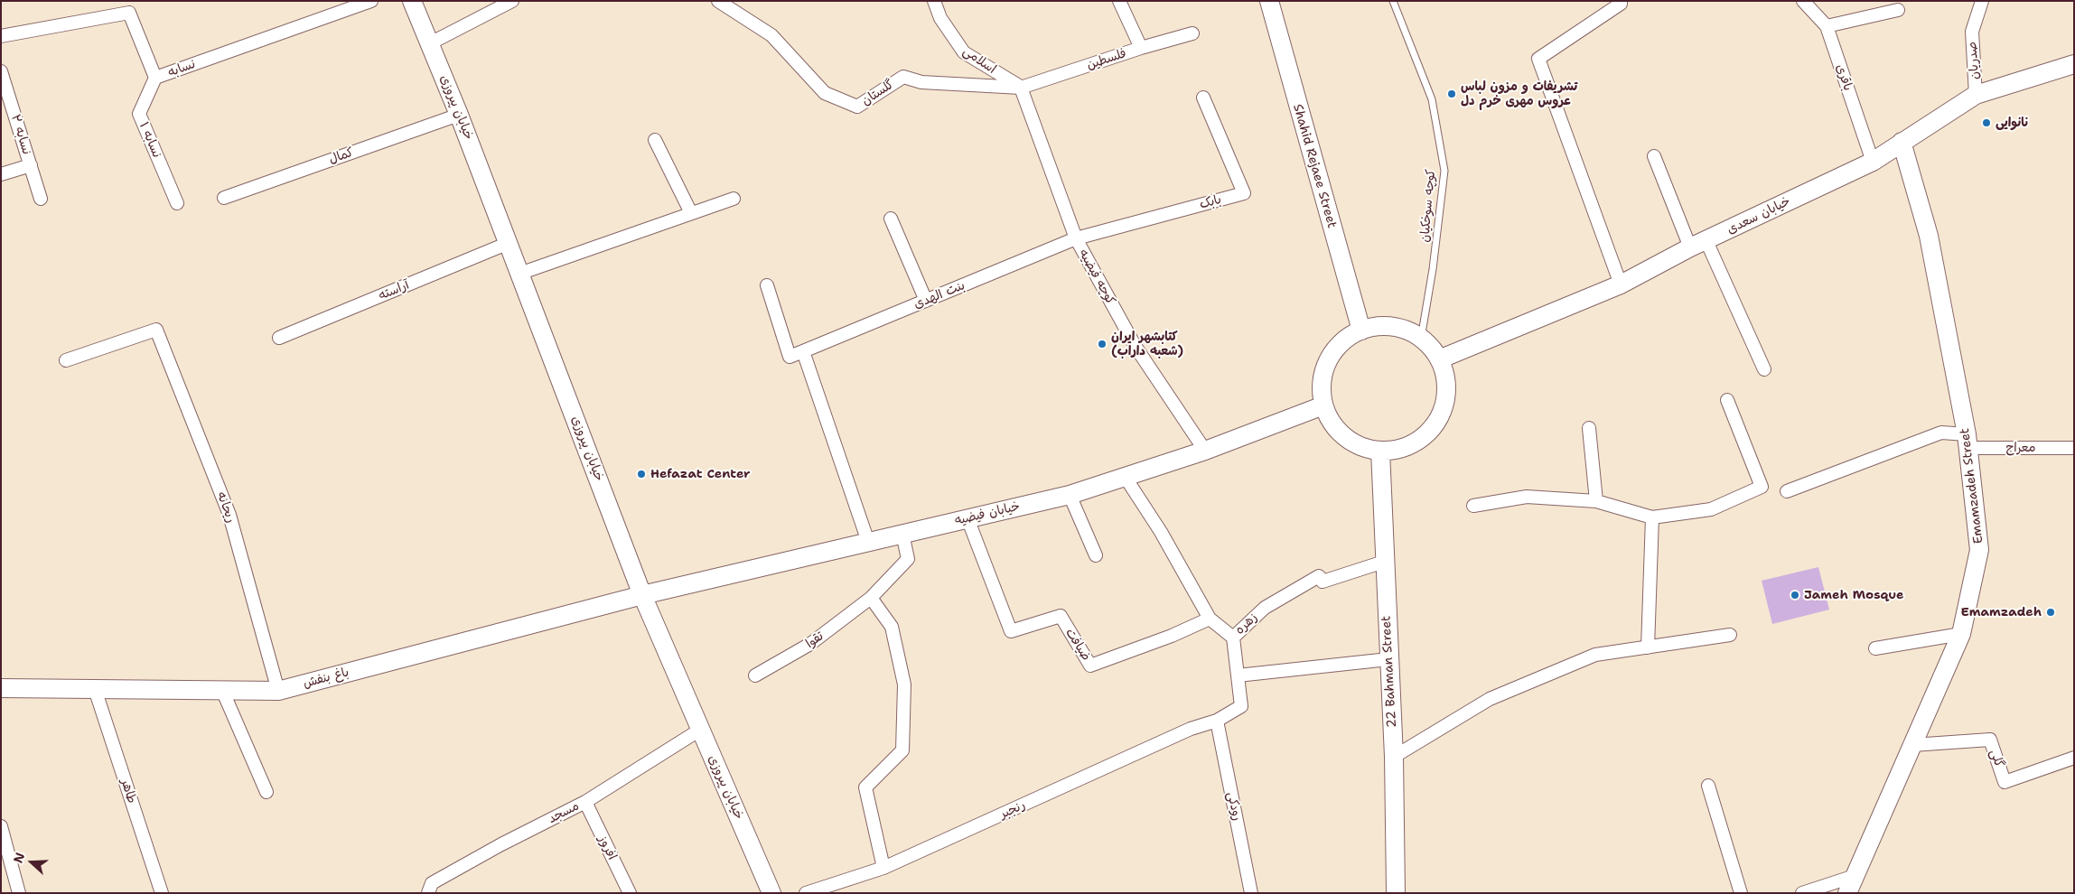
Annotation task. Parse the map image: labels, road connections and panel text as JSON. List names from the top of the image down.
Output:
{
  "streets": {
    "main road": [
      "خیابان پیروزی",
      "Shahid Rejaee Street",
      "خیابان سعدی",
      "Emamzadeh Street",
      "خیابان فیضیه",
      "22 Bahman Street",
      "باغ بنفش"
    ],
    "street": [
      "فلسطین",
      "اسلامی",
      "صدریان",
      "نسابه",
      "باقری",
      "گلستان",
      "نسابه ۲",
      "نسابه ۱",
      "کمال",
      "بابک",
      "کوچه فیضیه",
      "آراسته",
      "بنت الهدی",
      "معراج",
      "ریحانه",
      "زهره",
      "تقوا",
      "ضیافت",
      "گلی",
      "طاهر",
      "رودکی",
      "رنجبر",
      "مسجد",
      "افروز"
    ],
    "lane": ["کوچه سوخکیان"]
  },
  "crossings": [
    ["فلسطین", "اسلامی"],
    ["فلسطین", "گلستان"],
    ["فلسطین", "کوچه فیضیه"],
    ["اسلامی", "گلستان"],
    ["اسلامی", "کوچه فیضیه"],
    ["صدریان", "خیابان سعدی"],
    ["نسابه", "نسابه ۱"],
    ["باقری", "خیابان سعدی"],
    ["گلستان", "کوچه فیضیه"],
    ["خیابان پیروزی", "کمال"],
    ["خیابان پیروزی", "آراسته"],
    ["خیابان پیروزی", "خیابان فیضیه"],
    ["خیابان پیروزی", "باغ بنفش"],
    ["خیابان پیروزی", "مسجد"],
    ["Shahid Rejaee Street", "کوچه سوخکیان"],
    ["Shahid Rejaee Street", "خیابان سعدی"],
    ["Shahid Rejaee Street", "خیابان فیضیه"],
    ["Shahid Rejaee Street", "22 Bahman Street"],
    ["بابک", "کوچه فیضیه"],
    ["بابک", "بنت الهدی"],
    ["کوچه سوخکیان", "خیابان سعدی"],
    ["کوچه سوخکیان", "خیابان فیضیه"],
    ["کوچه سوخکیان", "22 Bahman Street"],
    ["خیابان سعدی", "Emamzadeh Street"],
    ["خیابان سعدی", "خیابان فیضیه"],
    ["خیابان سعدی", "22 Bahman Street"],
    ["کوچه فیضیه", "بنت الهدی"],
    ["کوچه فیضیه", "خیابان فیضیه"],
    ["معراج", "Emamzadeh Street"],
    ["Emamzadeh Street", "گلی"],
    ["ریحانه", "باغ بنفش"],
    ["خیابان فیضیه", "زهره"],
    ["خیابان فیضیه", "تقوا"],
    ["خیابان فیضیه", "ضیافت"],
    ["خیابان فیضیه", "22 Bahman Street"],
    ["خیابان فیضیه", "باغ بنفش"],
    ["زهره", "ضیافت"],
    ["زهره", "22 Bahman Street"],
    ["باغ بنفش", "طاهر"],
    ["رودکی", "رنجبر"],
    ["مسجد", "افروز"]
  ],
  "places": [
    "تشریفات و مزون لباس عروس مهری خرم دل",
    "نانوایی",
    "کتابشهر ایران (شعبه داراب)",
    "Hefazat Center",
    "Jameh Mosque",
    "Emamzadeh"
  ],
  "north": "left"
}
